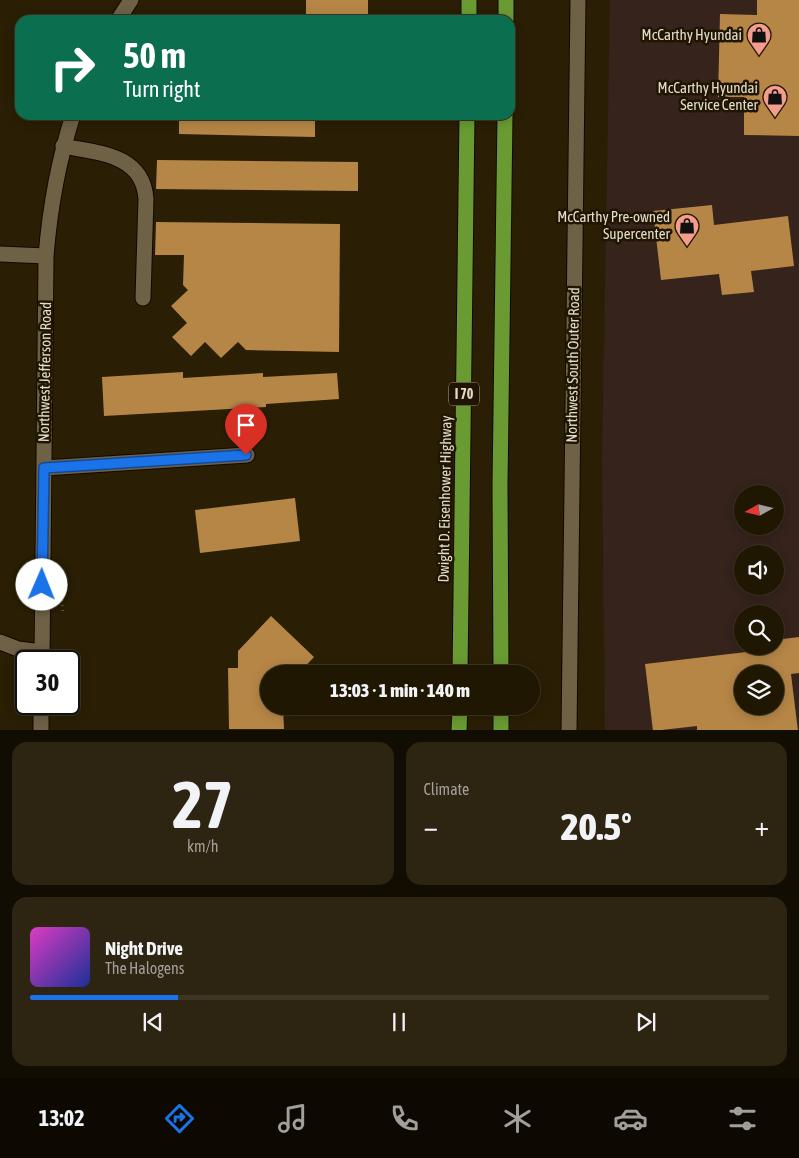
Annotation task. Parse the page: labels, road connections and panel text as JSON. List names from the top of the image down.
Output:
{
  "streets": {
    "highway": ["I 70", "Dwight D. Eisenhower Highway"],
    "street": ["Northwest South Outer Road", "Northwest Jefferson Road"]
  },
  "places": {
    "shop": ["McCarthy Hyundai", "McCarthy Hyundai Service Center", "McCarthy Pre-owned Supercenter"]
  },
  "north": "left",
  "page": {
    "turn": ["50 m", "Turn right"],
    "limit": "30",
    "trip": "13:03 · 1 min · 140 m",
    "tile": [
      ["27", "km/h"],
      "Climate"
    ],
    "heat": ["−", "20.5°", "+"],
    "song": ["Night Drive", "The Halogens"],
    "tabs": "13:02"
  }
}
